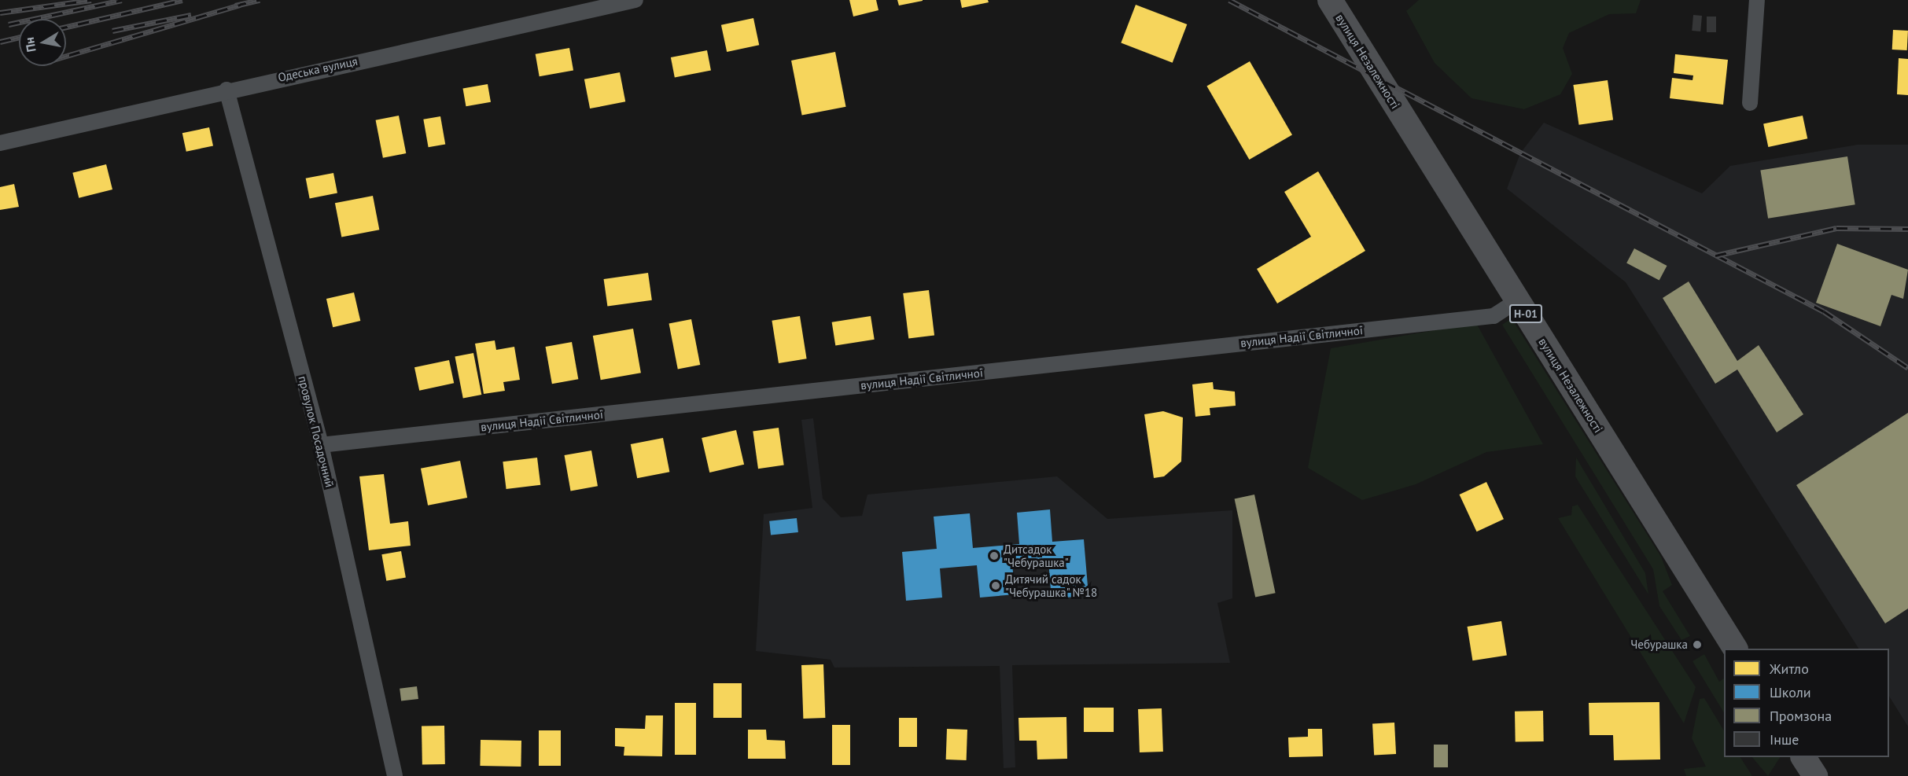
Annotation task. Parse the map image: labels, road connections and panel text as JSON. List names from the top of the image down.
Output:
{
  "streets": {
    "main road": ["вулиця Незалежності", "Н-01"],
    "street": ["Одеська вулиця", "вулиця Надії Світличної", "провулок Посадочний"]
  },
  "crossings": [
    ["вулиця Незалежності", "вулиця Надії Світличної"],
    ["Одеська вулиця", "провулок Посадочний"],
    ["вулиця Надії Світличної", "провулок Посадочний"]
  ],
  "places": ["Дитсадок \"Чебурашка\"", "Дитячий садок \"Чебурашка\" №18", "Чебурашка"],
  "legend": [
    "Житло",
    "Школи",
    "Промзона",
    "Інше"
  ],
  "north": "left"
}
